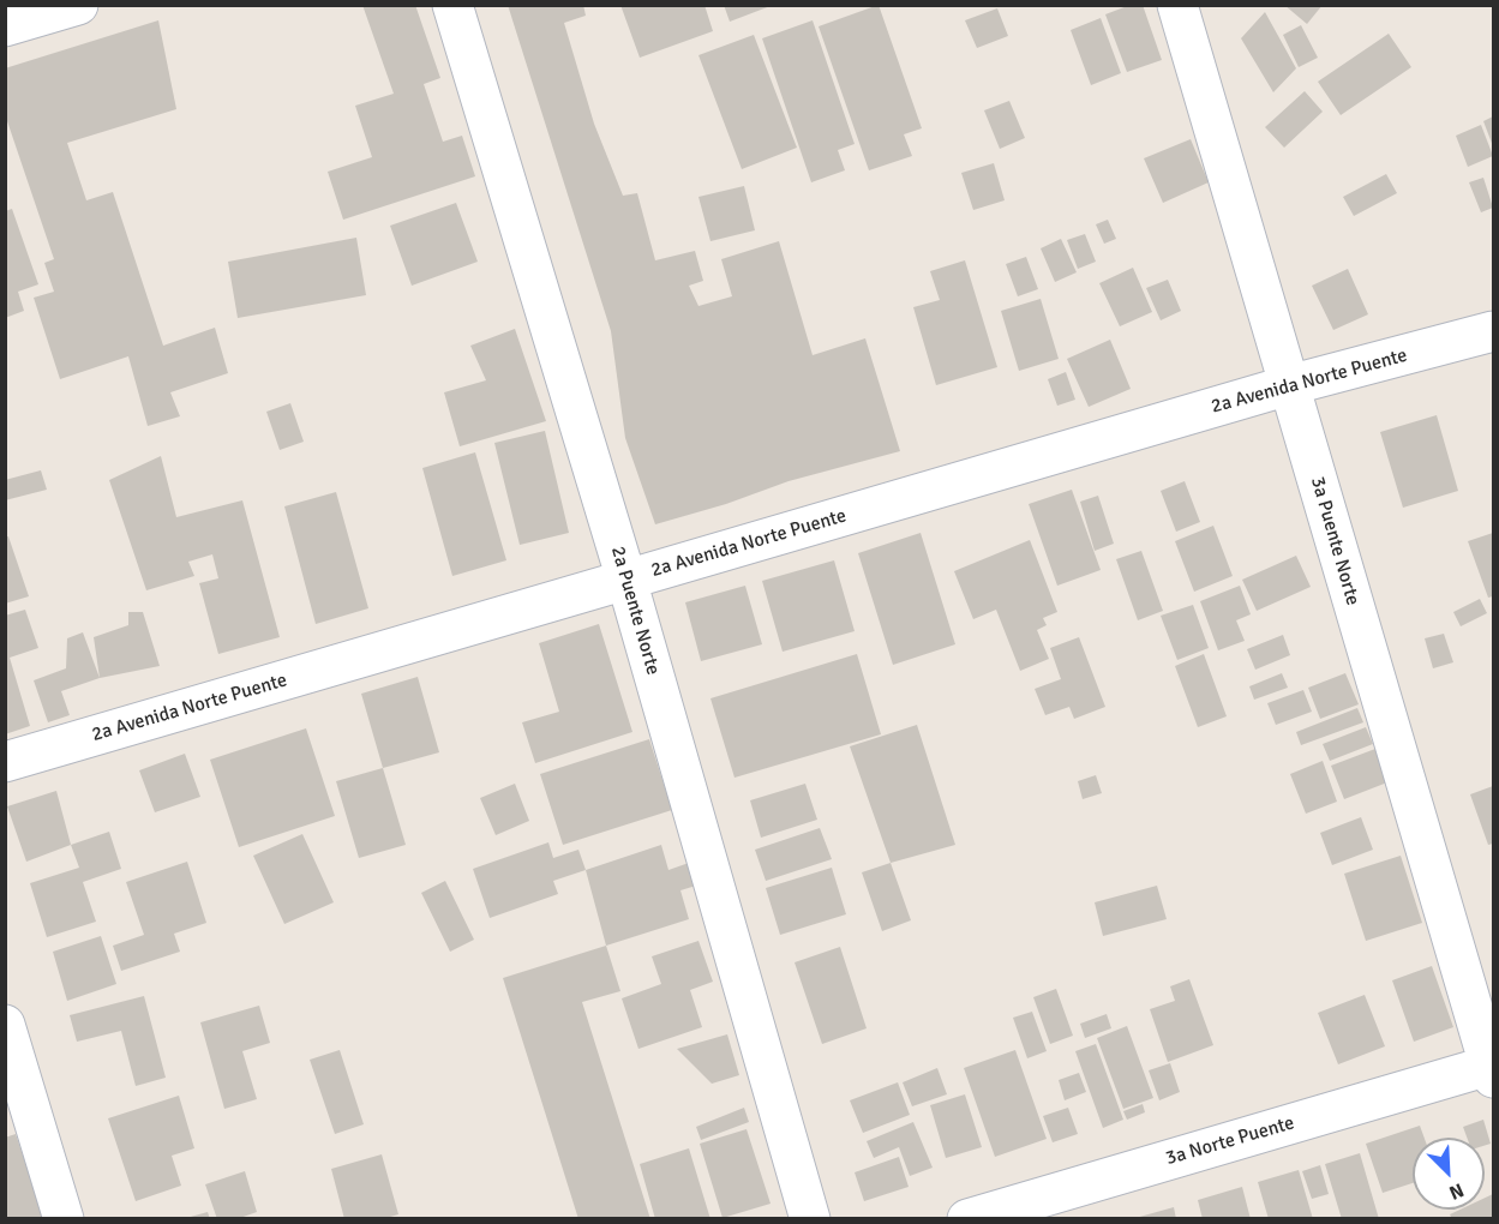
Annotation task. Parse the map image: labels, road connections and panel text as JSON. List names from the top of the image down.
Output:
{
  "streets": {
    "street": [
      "2a Avenida Norte Puente",
      "3a Puente Norte",
      "2a Puente Norte",
      "3a Norte Puente"
    ]
  },
  "crossings": [
    ["2a Avenida Norte Puente", "3a Puente Norte"],
    ["2a Avenida Norte Puente", "2a Puente Norte"],
    ["3a Puente Norte", "3a Norte Puente"]
  ],
  "north": "bottom right"
}
